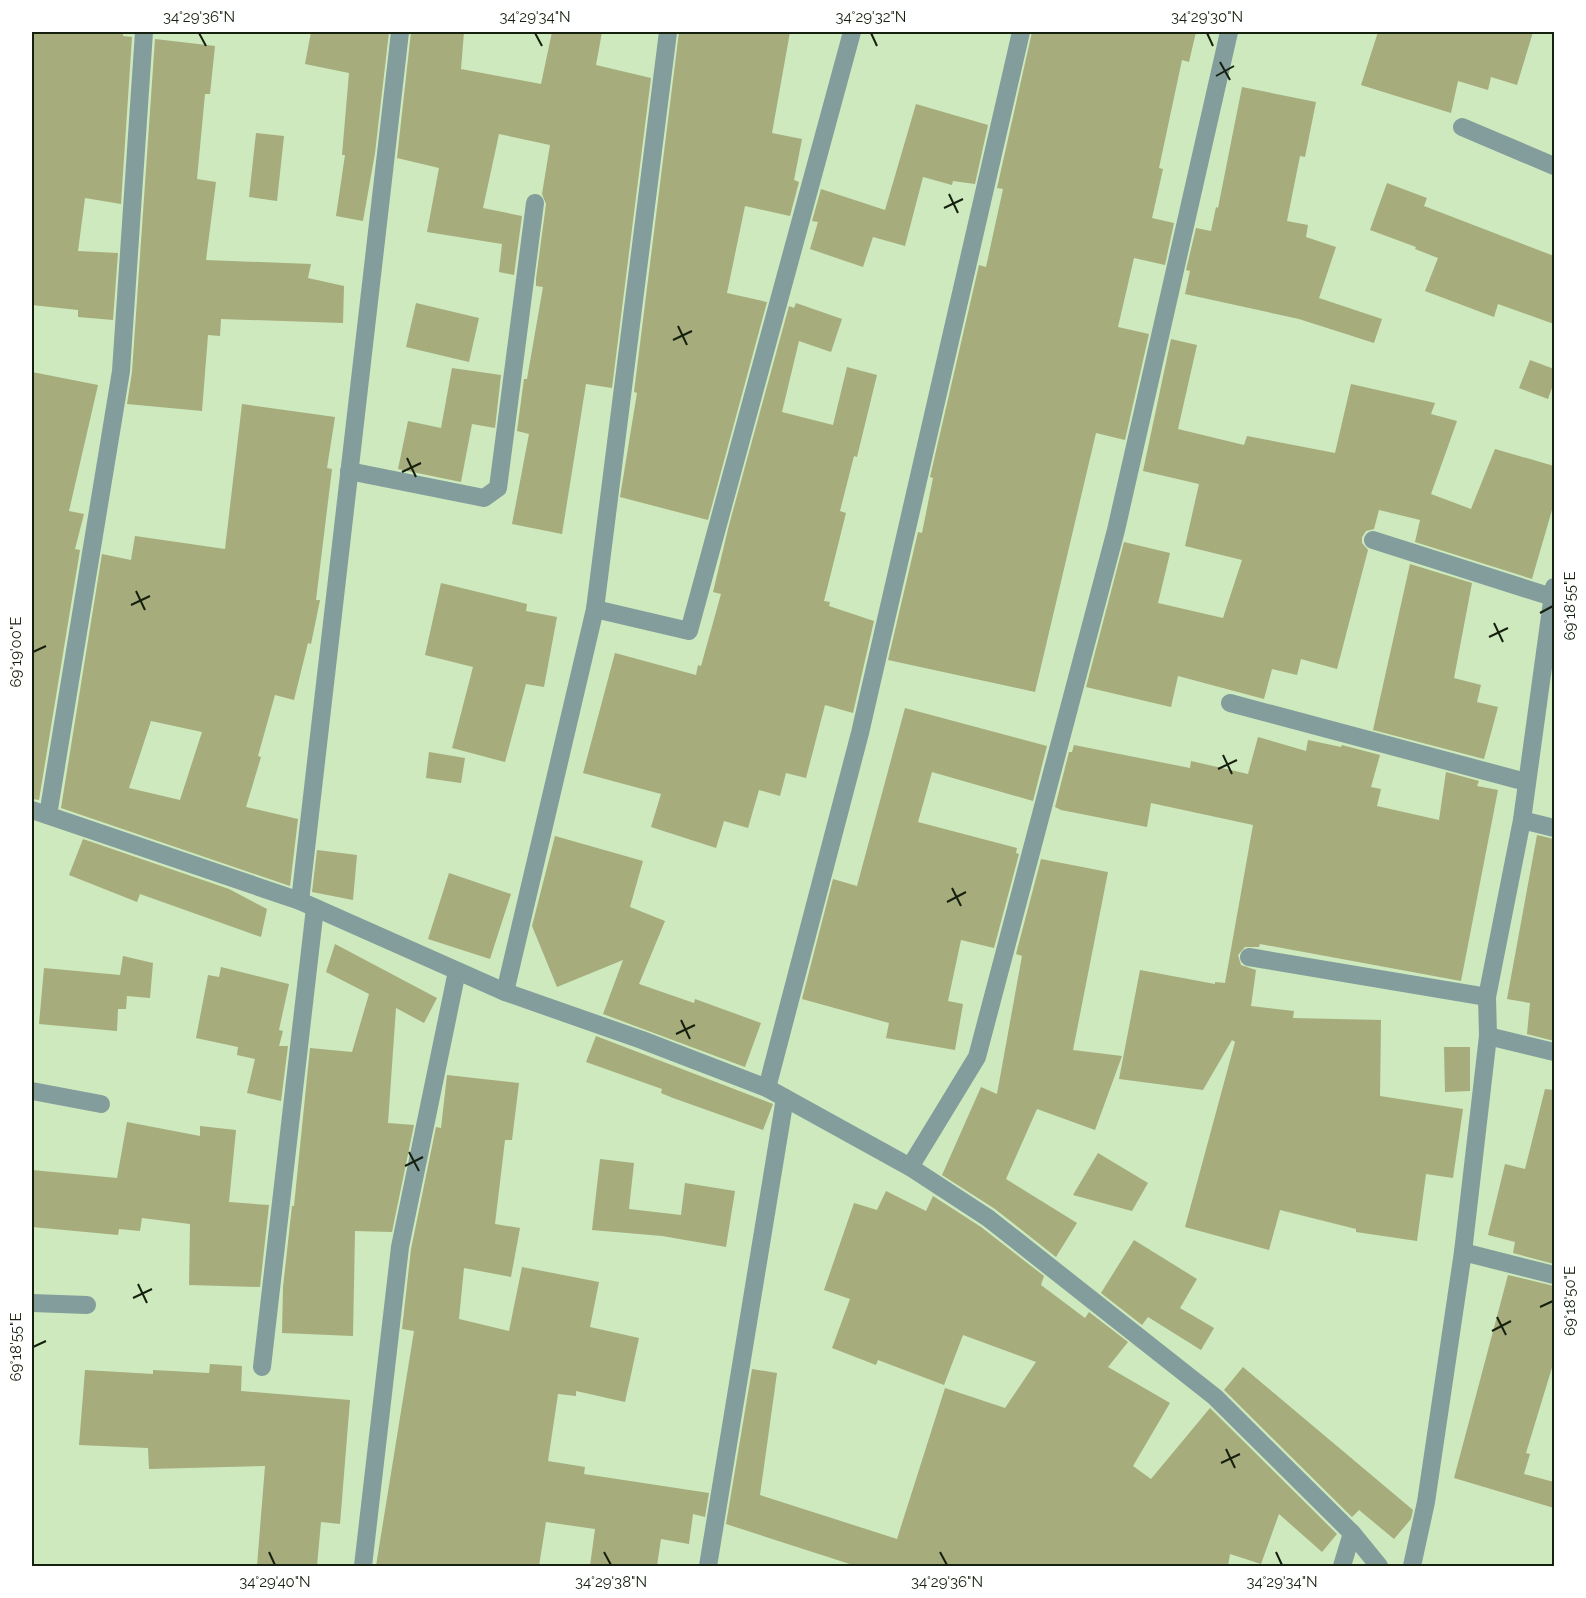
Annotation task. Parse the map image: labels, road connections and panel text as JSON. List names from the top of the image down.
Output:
{
  "coordinates": [
    "34°29'36\"N",
    "34°29'34\"N",
    "34°29'32\"N",
    "34°29'30\"N",
    "69°18'55\"E",
    "69°19'00\"E",
    "69°18'50\"E",
    "34°29'40\"N",
    "34°29'38\"N"
  ]
}
